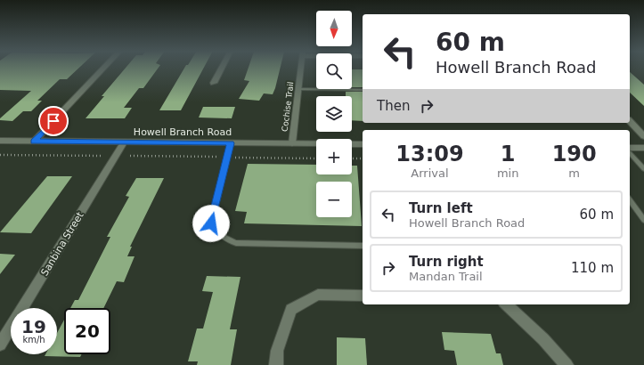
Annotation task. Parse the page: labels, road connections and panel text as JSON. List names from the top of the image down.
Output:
{
  "streets": {
    "street": ["Cochise Trail", "Howell Branch Road", "Sanbina Street"]
  },
  "crossings": [
    ["Cochise Trail", "Howell Branch Road"],
    ["Howell Branch Road", "Sanbina Street"]
  ],
  "north": "bottom",
  "page": {
    "map_buttons": ["+", "−"],
    "turn": ["60 m", "Howell Branch Road"],
    "then": "Then",
    "eta": [
      "13:09",
      "Arrival",
      "1",
      "min",
      "190",
      "m"
    ],
    "list": [
      {
        "name": "Turn left",
        "note": "Howell Branch Road",
        "value": "60 m"
      },
      {
        "name": "Turn right",
        "note": "Mandan Trail",
        "value": "110 m"
      }
    ],
    "speed": "19 km/h",
    "limit": "20"
  }
}
